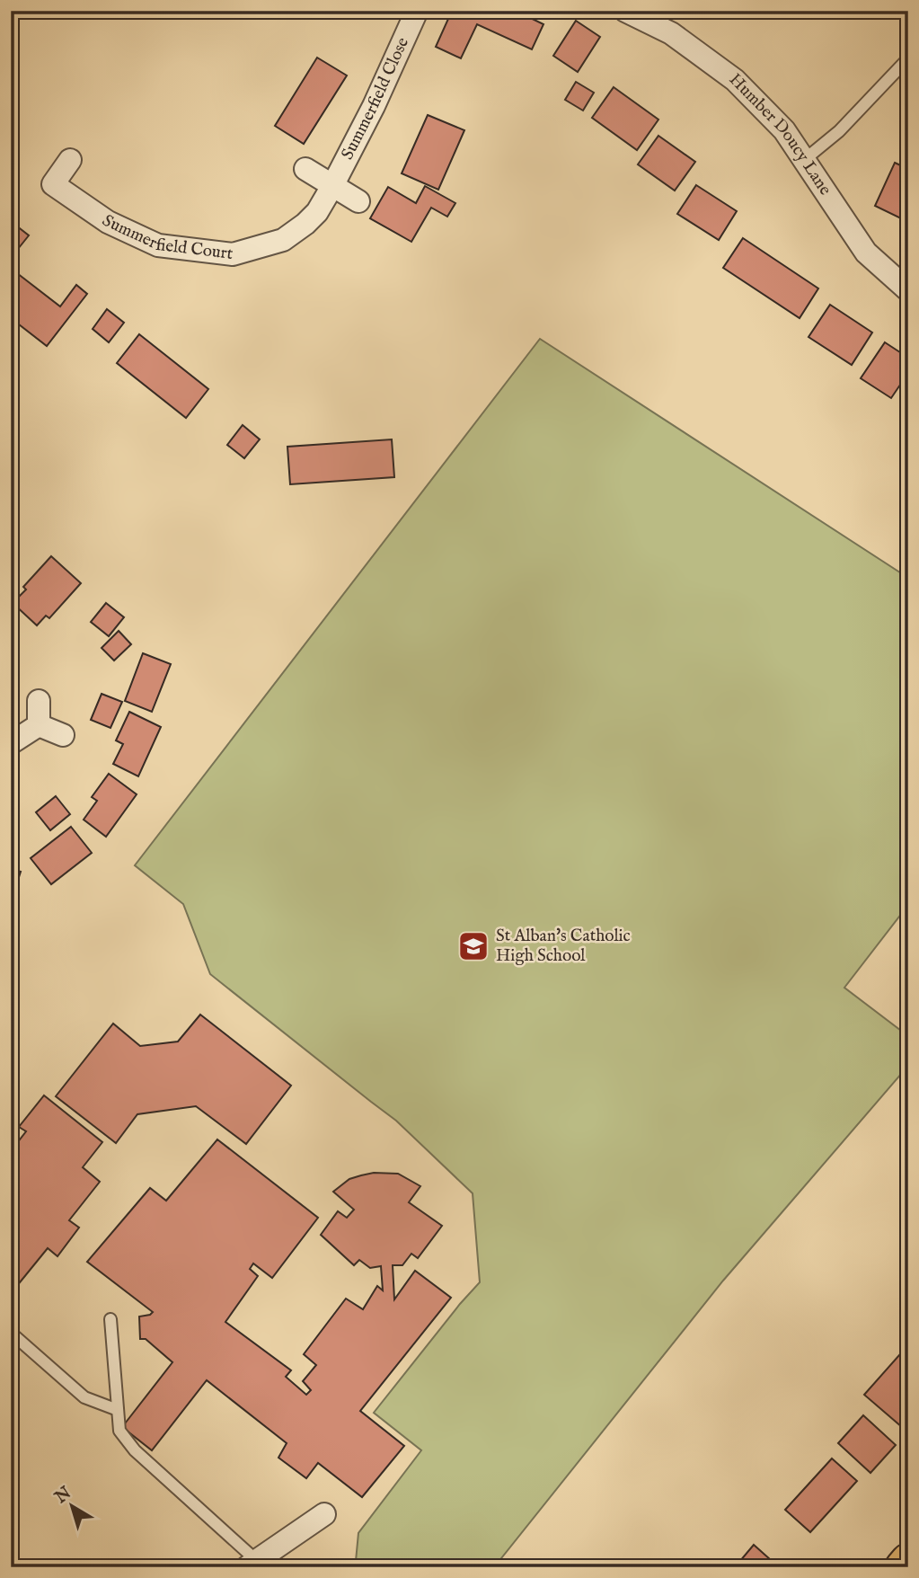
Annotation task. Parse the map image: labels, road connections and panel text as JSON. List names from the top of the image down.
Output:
{
  "streets": {
    "street": ["Summerfield Close", "Humber Doucy Lane", "Summerfield Court"]
  },
  "crossings": [
    ["Summerfield Close", "Summerfield Court"]
  ],
  "places": {
    "school or university": ["St Alban's Catholic High School"]
  },
  "north": "top left"
}
